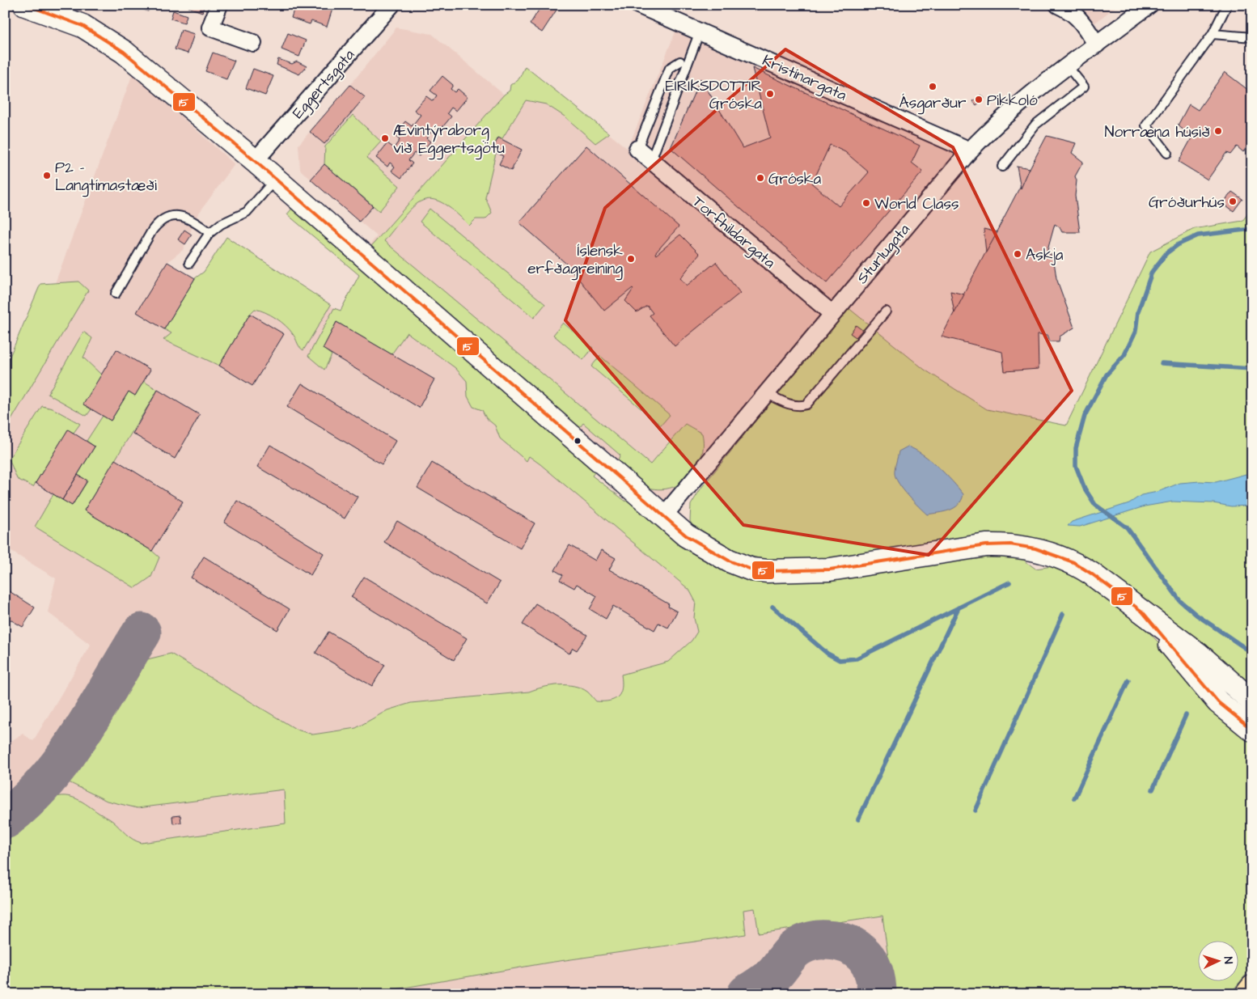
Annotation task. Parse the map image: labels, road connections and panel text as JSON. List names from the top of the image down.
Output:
{
  "streets": {
    "street": [
      "Kristínargata",
      "Eggertsgata",
      "Torfhildargata",
      "Sturlugata"
    ]
  },
  "crossings": [
    ["Kristínargata", "Sturlugata"],
    ["Torfhildargata", "Sturlugata"]
  ],
  "places": [
    "Ásgarður",
    "EIRIKSDOTTIR Gróska",
    "Pikkoló",
    "Norræna húsið",
    "Ævintýraborg við Eggertsgötu",
    "P2 - Langtímastæði",
    "Gróska",
    "Gróðurhús",
    "World Class",
    "Askja",
    "Íslensk erfðagreining"
  ],
  "lines": ["transit line 15"],
  "north": "right"
}
